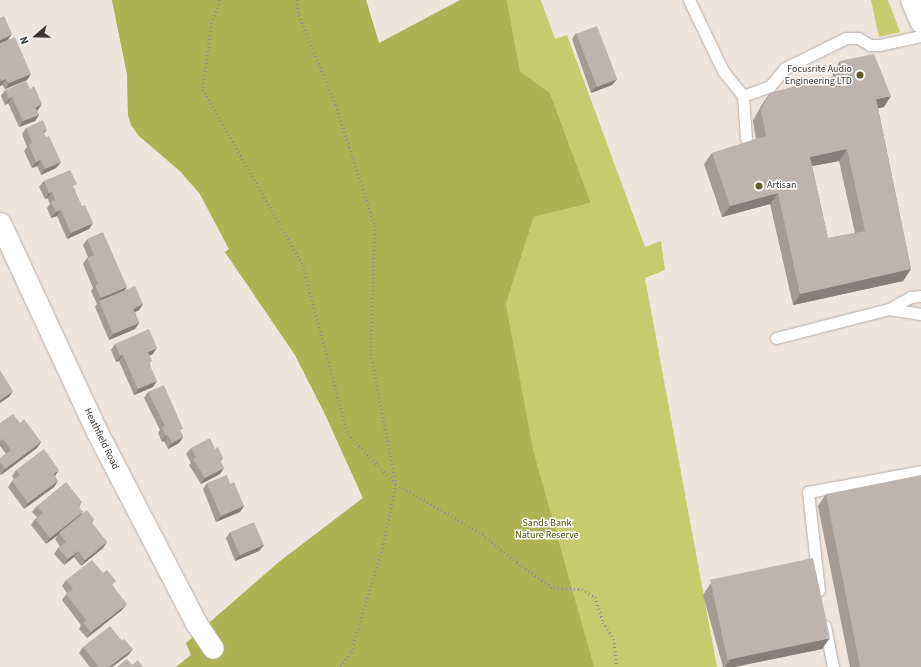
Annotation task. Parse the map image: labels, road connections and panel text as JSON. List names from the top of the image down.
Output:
{
  "streets": {
    "street": ["Heathfield Road"]
  },
  "parks": ["Sands Bank Nature Reserve"],
  "places": ["Focusrite Audio Engineering LTD", "Artisan"],
  "north": "left"
}
